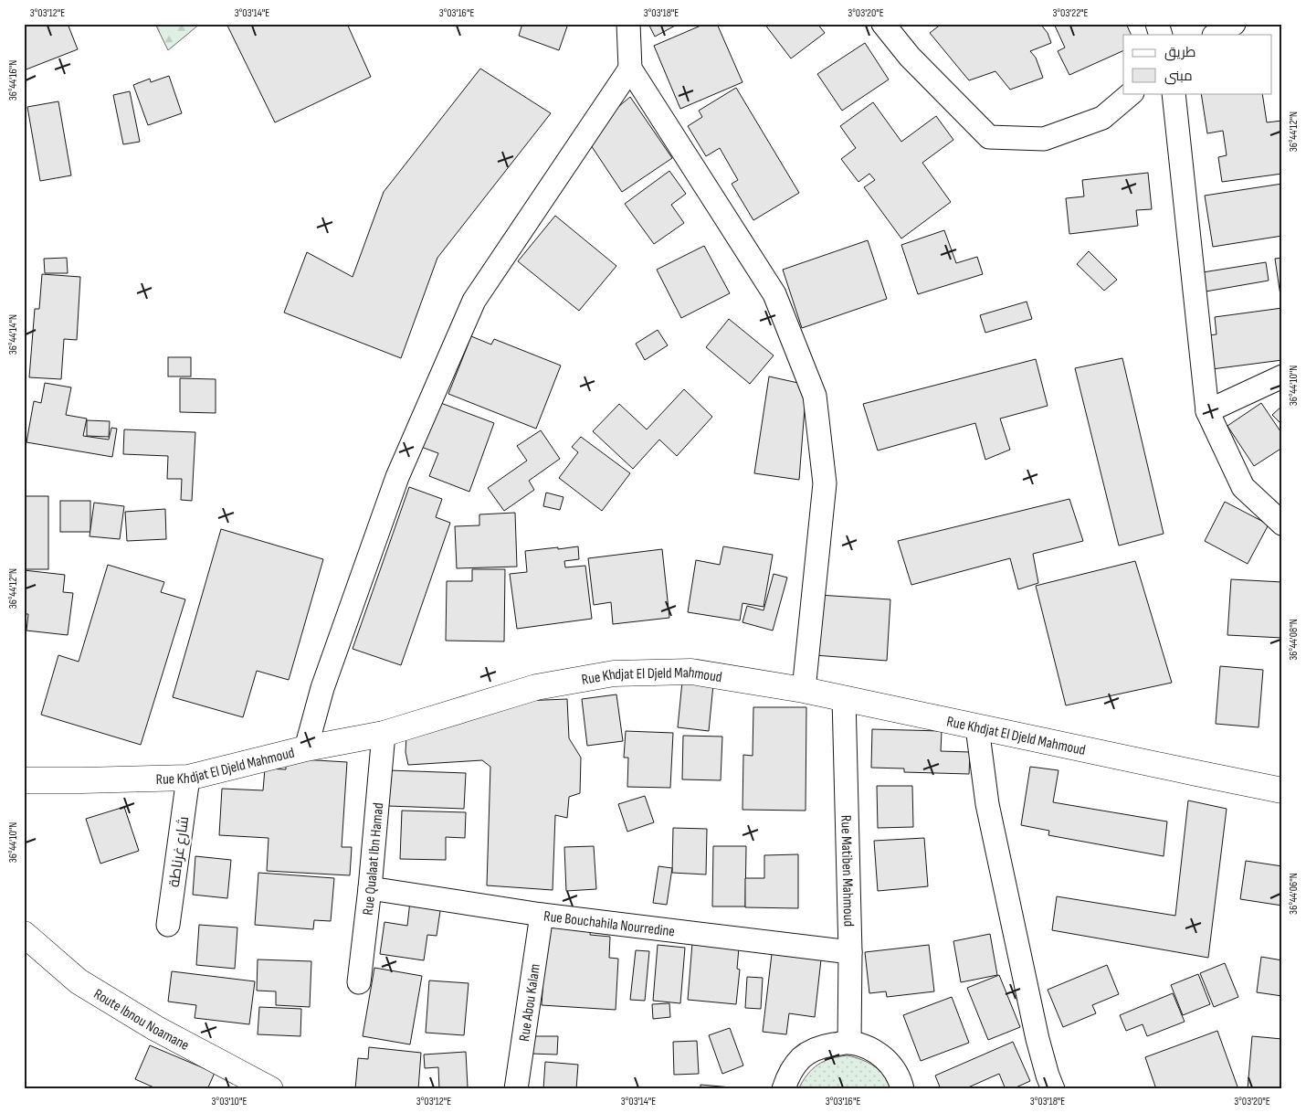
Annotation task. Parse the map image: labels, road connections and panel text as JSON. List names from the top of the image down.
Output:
{
  "streets": {
    "street": [
      "Rue Khdjat El Djeld Mahmoud",
      "شارع غرناطة",
      "Rue Qualaat Ibn Hamad",
      "Rue Matiben Mahmoud",
      "Rue Bouchahila Nourredine",
      "Rue Abou Kalam",
      "Route Ibnou Noamane"
    ]
  },
  "crossings": [
    ["Rue Khdjat El Djeld Mahmoud", "شارع غرناطة"],
    ["Rue Khdjat El Djeld Mahmoud", "Rue Qualaat Ibn Hamad"],
    ["Rue Khdjat El Djeld Mahmoud", "Rue Matiben Mahmoud"],
    ["Rue Qualaat Ibn Hamad", "Rue Bouchahila Nourredine"],
    ["Rue Matiben Mahmoud", "Rue Bouchahila Nourredine"],
    ["Rue Bouchahila Nourredine", "Rue Abou Kalam"]
  ],
  "legend": ["طريق", "مبنى"],
  "coordinates": [
    "3°03'12\"E",
    "3°03'14\"E",
    "3°03'16\"E",
    "3°03'18\"E",
    "3°03'20\"E",
    "3°03'22\"E",
    "36°44'16\"N",
    "36°44'12\"N",
    "36°44'14\"N",
    "36°44'10\"N",
    "36°44'08\"N",
    "36°44'06\"N",
    "3°03'10\"E"
  ]
}
